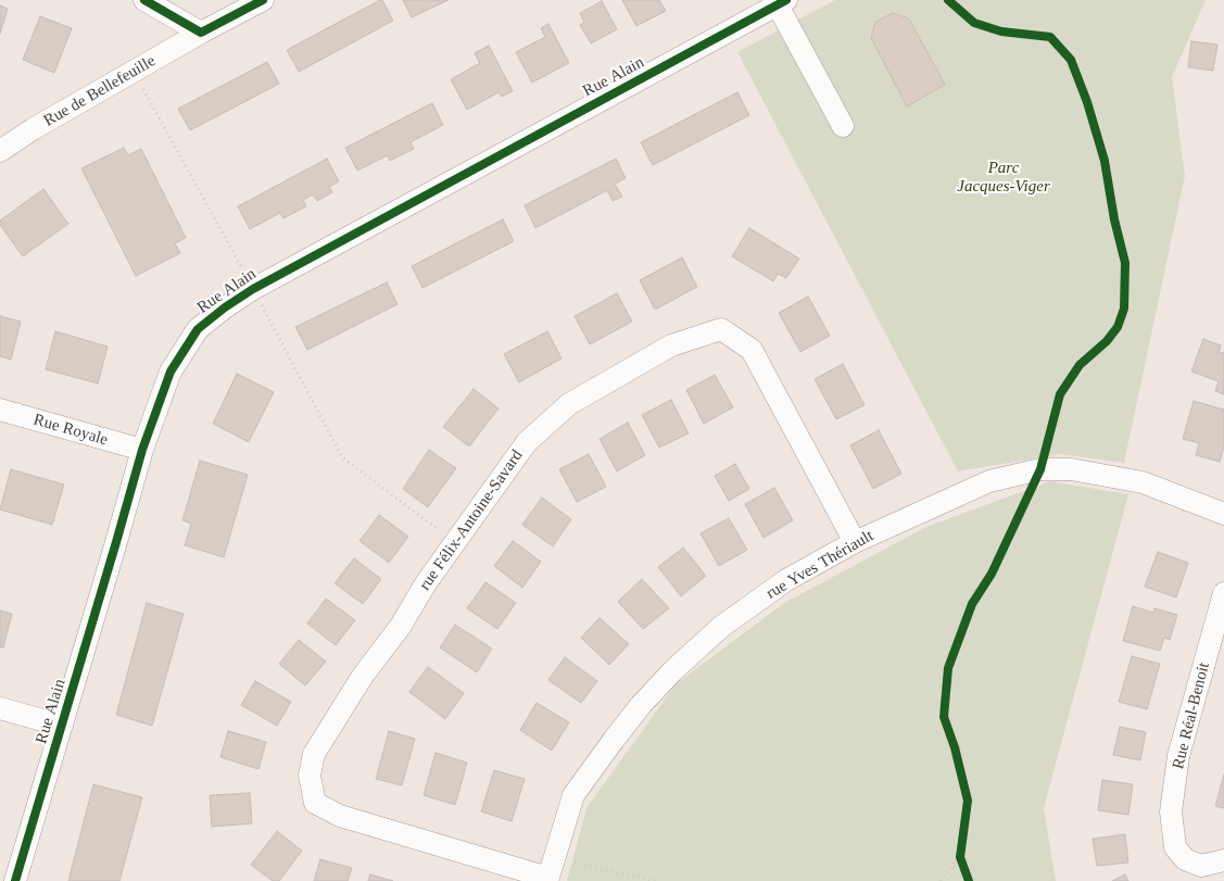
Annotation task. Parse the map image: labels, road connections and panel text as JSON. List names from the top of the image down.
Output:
{
  "streets": {
    "street": [
      "Rue Alain",
      "Rue de Bellefeuille",
      "Rue Royale",
      "rue Félix-Antoine-Savard",
      "rue Yves Thériault",
      "Rue Réal-Benoit"
    ]
  },
  "crossings": [
    ["Rue Alain", "Rue Royale"],
    ["rue Félix-Antoine-Savard", "rue Yves Thériault"]
  ],
  "parks": ["Parc Jacques-Viger"]
}
